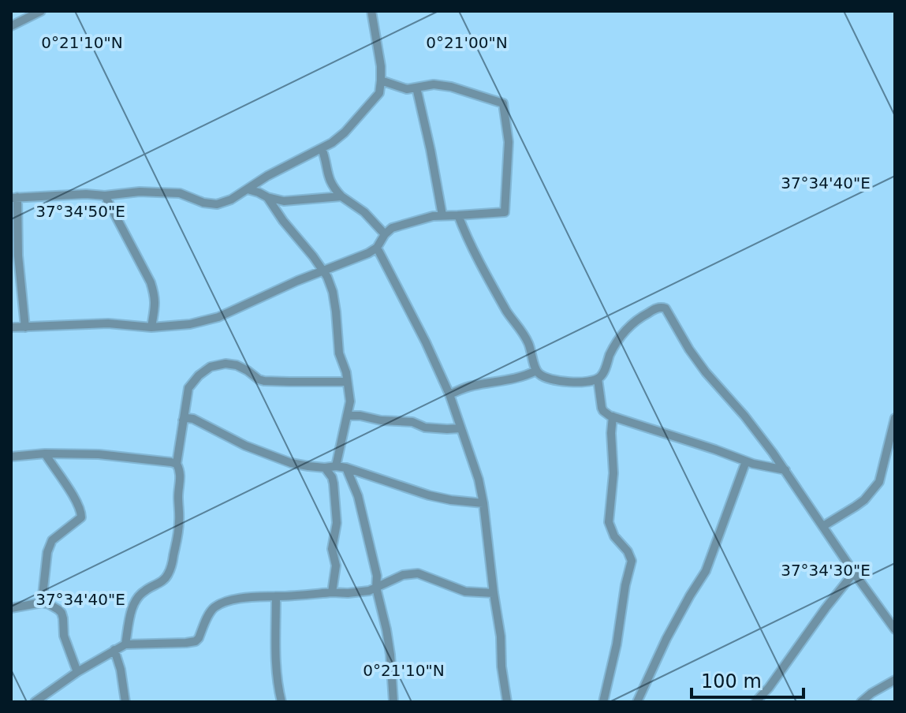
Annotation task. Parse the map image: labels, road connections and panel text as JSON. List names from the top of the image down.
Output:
{
  "scale_bar": "100 m",
  "coordinates": [
    "0°21'10\"N",
    "0°21'00\"N",
    "37°34'40\"E",
    "37°34'50\"E",
    "37°34'30\"E"
  ]
}
